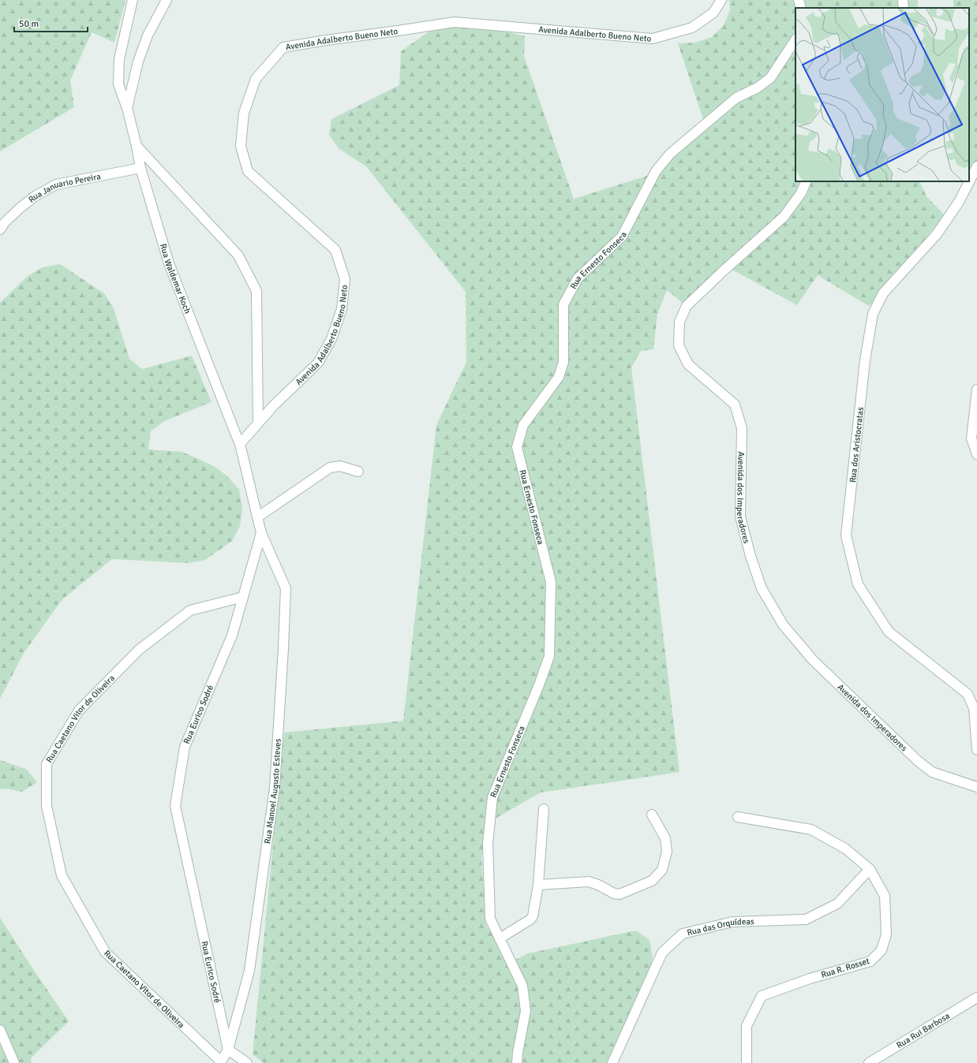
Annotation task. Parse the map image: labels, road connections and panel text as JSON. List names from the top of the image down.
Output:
{
  "streets": {
    "street": [
      "Avenida Adalberto Bueno Neto",
      "Rua Januario Pereira",
      "Rua Ernesto Fonseca",
      "Rua Waldemar Koch",
      "Rua dos Aristocratas",
      "Avenida dos Imperadores",
      "Rua Eurico Sodré",
      "Rua Caetano Vitor de Oliveira",
      "Rua Manoel Augusto Esteves",
      "Rua das Orquídeas",
      "Rua R. Rosset",
      "Rua Rui Barbosa"
    ]
  },
  "crossings": [
    ["Avenida Adalberto Bueno Neto", "Rua Waldemar Koch"],
    ["Avenida Adalberto Bueno Neto", "Rua Eurico Sodré"],
    ["Rua Januario Pereira", "Rua Waldemar Koch"],
    ["Rua Waldemar Koch", "Rua Eurico Sodré"],
    ["Rua Eurico Sodré", "Rua Caetano Vitor de Oliveira"],
    ["Rua Eurico Sodré", "Rua Manoel Augusto Esteves"],
    ["Rua das Orquídeas", "Rua R. Rosset"]
  ],
  "scale_bar": "50 m"
}
